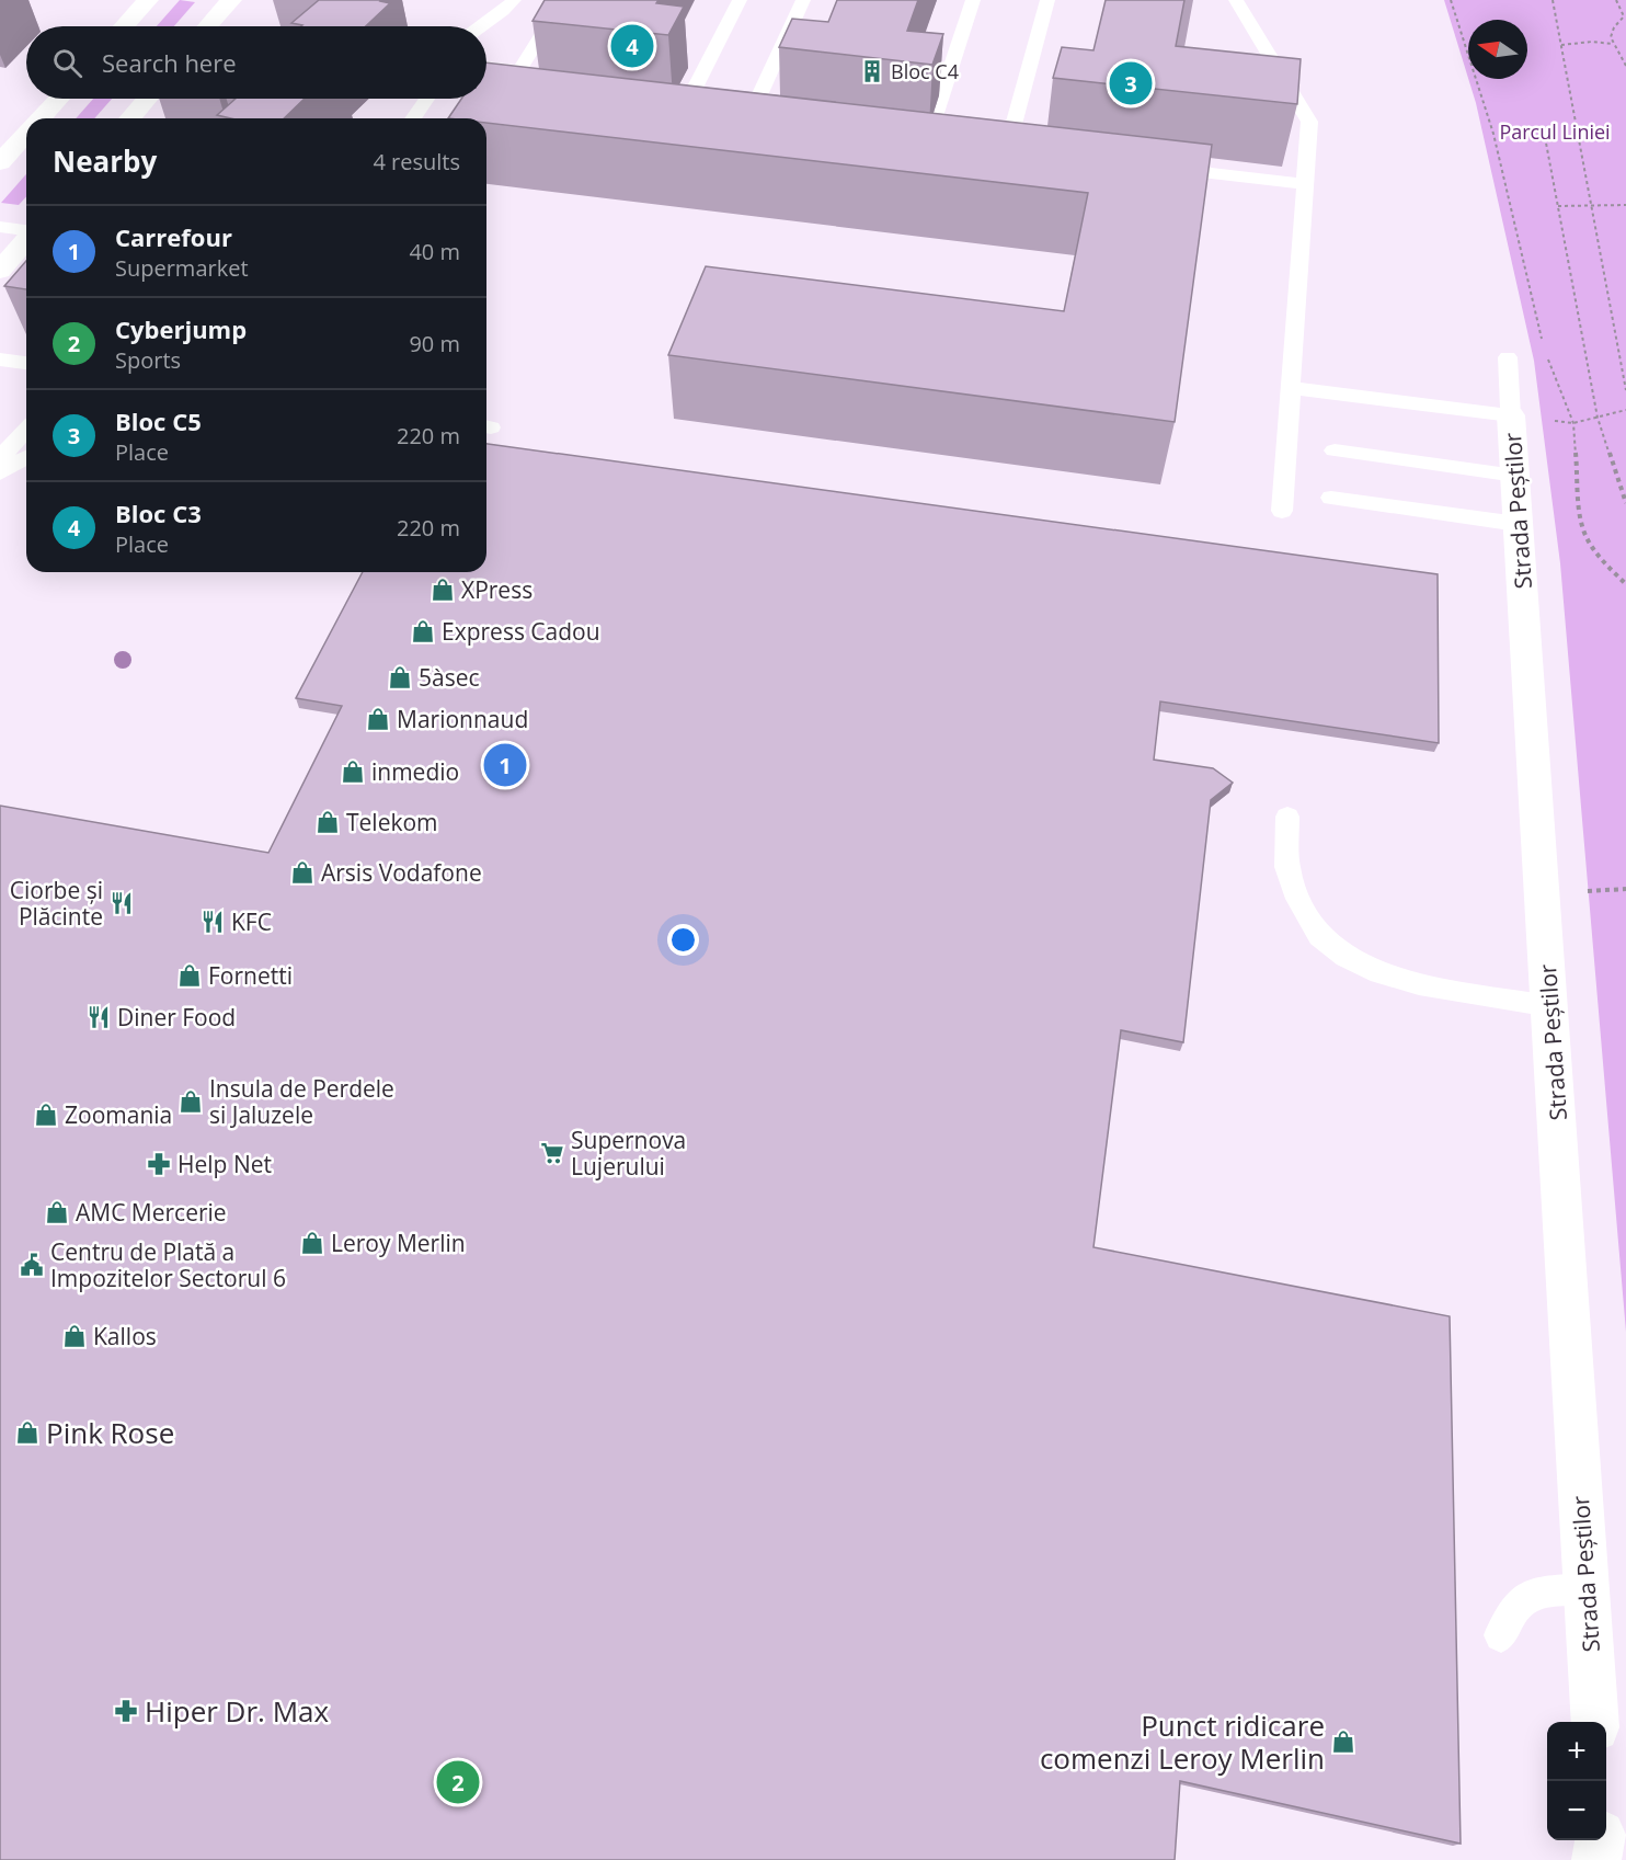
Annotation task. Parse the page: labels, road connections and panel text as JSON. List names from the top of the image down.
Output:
{
  "streets": {
    "street": ["Strada Peștilor"]
  },
  "parks": ["Parcul Liniei"],
  "places": {
    "building": ["Bloc C4"],
    "shop": [
      "XPress",
      "Express Cadou",
      "5àsec",
      "Marionnaud",
      "inmedio",
      "Telekom",
      "Arsis Vodafone",
      "Fornetti",
      "Insula de Perdele si Jaluzele",
      "Zoomania",
      "AMC Mercerie",
      "Leroy Merlin",
      "Kallos",
      "Pink Rose",
      "Punct ridicare comenzi Leroy Merlin"
    ],
    "restaurant": ["Ciorbe și Plăcinte", "KFC", "Diner Food"],
    "supermarket": ["Supernova Lujerului"],
    "pharmacy": ["Help Net", "Hiper Dr. Max"],
    "public building": ["Centru de Plată a Impozitelor Sectorul 6"]
  },
  "north": "left",
  "page": {
    "pins": [
      "4",
      "3",
      "1",
      "2"
    ],
    "search": "Search here",
    "heading": ["Nearby", "4 results"],
    "list": [
      {
        "mark": "1",
        "name": "Carrefour",
        "note": "Supermarket",
        "value": "40 m"
      },
      {
        "mark": "2",
        "name": "Cyberjump",
        "note": "Sports",
        "value": "90 m"
      },
      {
        "mark": "3",
        "name": "Bloc C5",
        "note": "Place",
        "value": "220 m"
      },
      {
        "mark": "4",
        "name": "Bloc C3",
        "note": "Place",
        "value": "220 m"
      }
    ],
    "map_buttons": ["+", "−"]
  }
}
